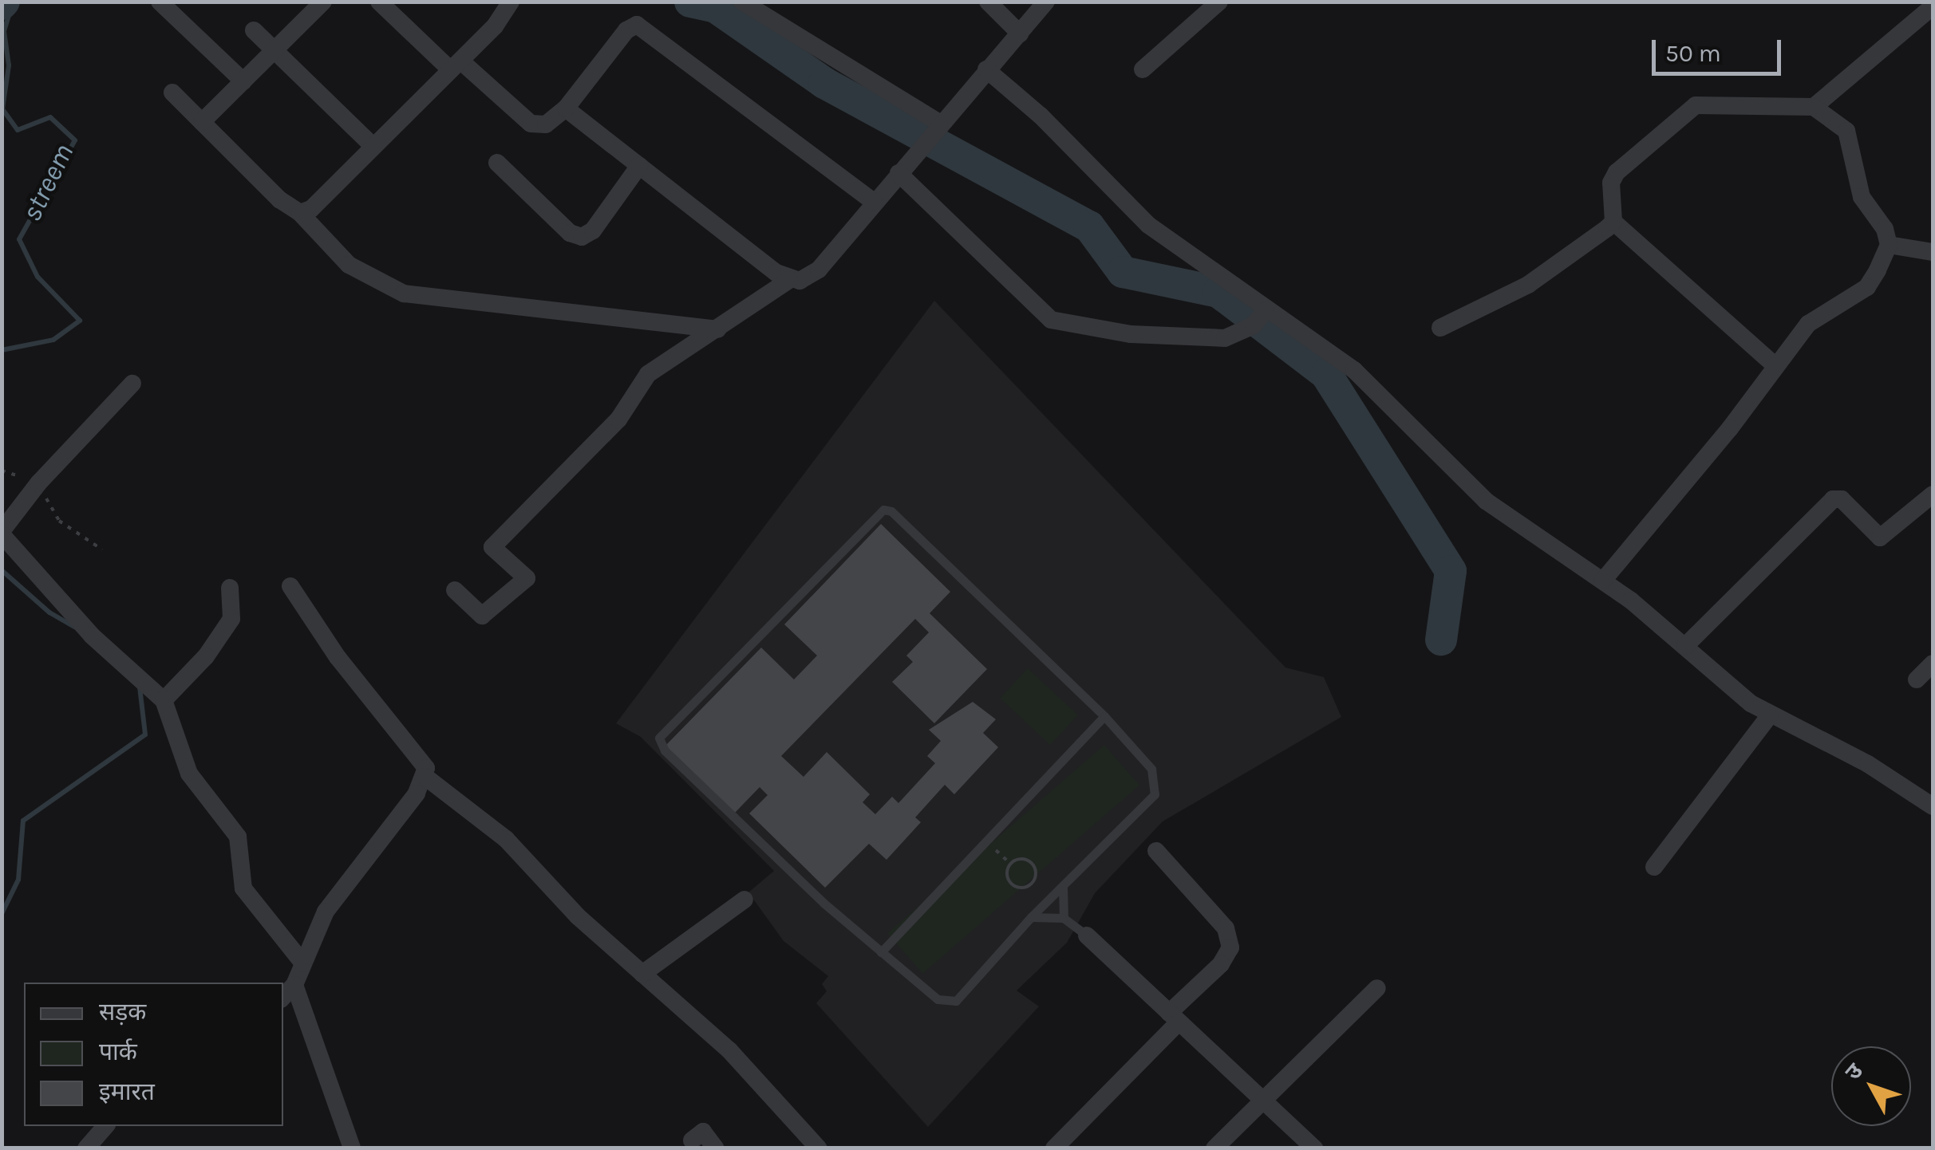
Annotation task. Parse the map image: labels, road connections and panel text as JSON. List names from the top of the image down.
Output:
{
  "water": ["streem"],
  "legend": ["सड़क", "पार्क", "इमारत"],
  "scale_bar": "50 m",
  "north": "top left"
}
